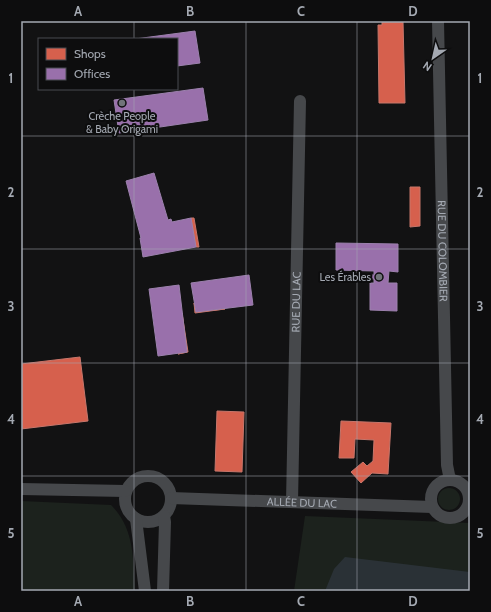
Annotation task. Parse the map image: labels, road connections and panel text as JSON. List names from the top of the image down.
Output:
{
  "streets": {
    "street": ["RUE DU COLOMBIER", "RUE DU LAC", "ALLÉE DU LAC"]
  },
  "crossings": [
    ["RUE DU COLOMBIER", "ALLÉE DU LAC"],
    ["RUE DU LAC", "ALLÉE DU LAC"]
  ],
  "places": ["Crèche People & Baby Origami", "Les Érables"],
  "legend": ["Shops", "Offices"],
  "north": "bottom left",
  "grid": {
    "columns": [
      "A",
      "B",
      "C",
      "D"
    ],
    "rows": [
      "1",
      "2",
      "3",
      "4",
      "5"
    ]
  }
}
